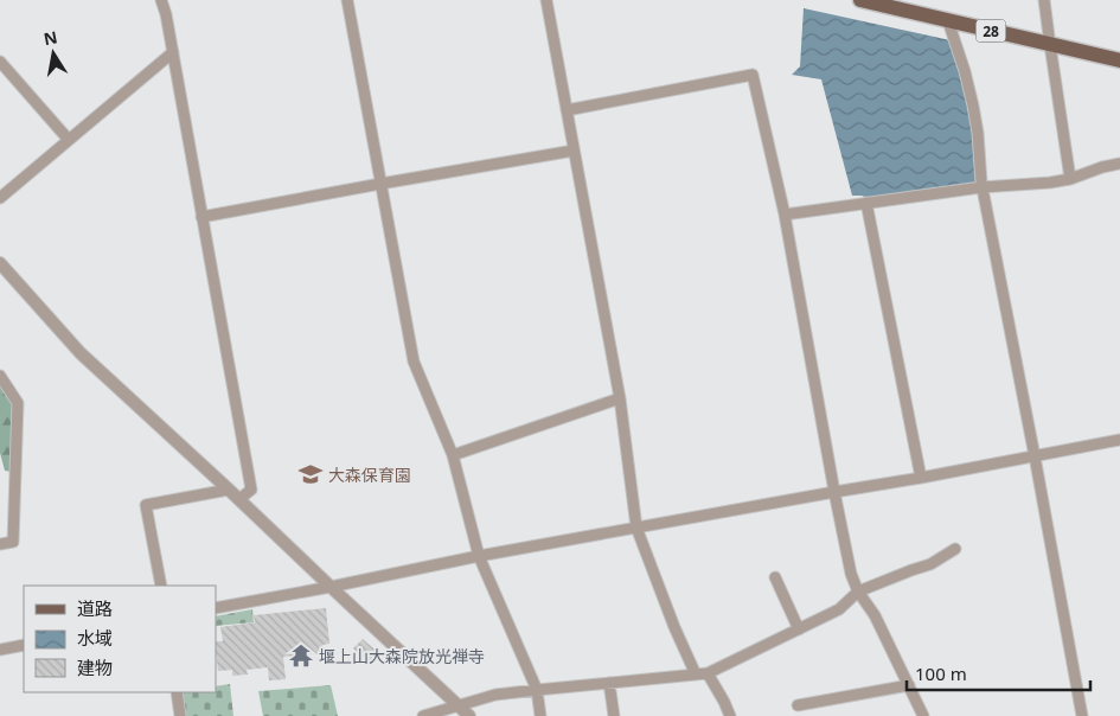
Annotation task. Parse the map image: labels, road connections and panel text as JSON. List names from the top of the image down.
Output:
{
  "streets": {
    "main road": ["28"]
  },
  "places": {
    "school or university": ["大森保育園"],
    "temple": ["堰上山大森院放光禅寺"]
  },
  "legend": ["道路", "水域", "建物"],
  "scale_bar": "100 m",
  "north": "top"
}
